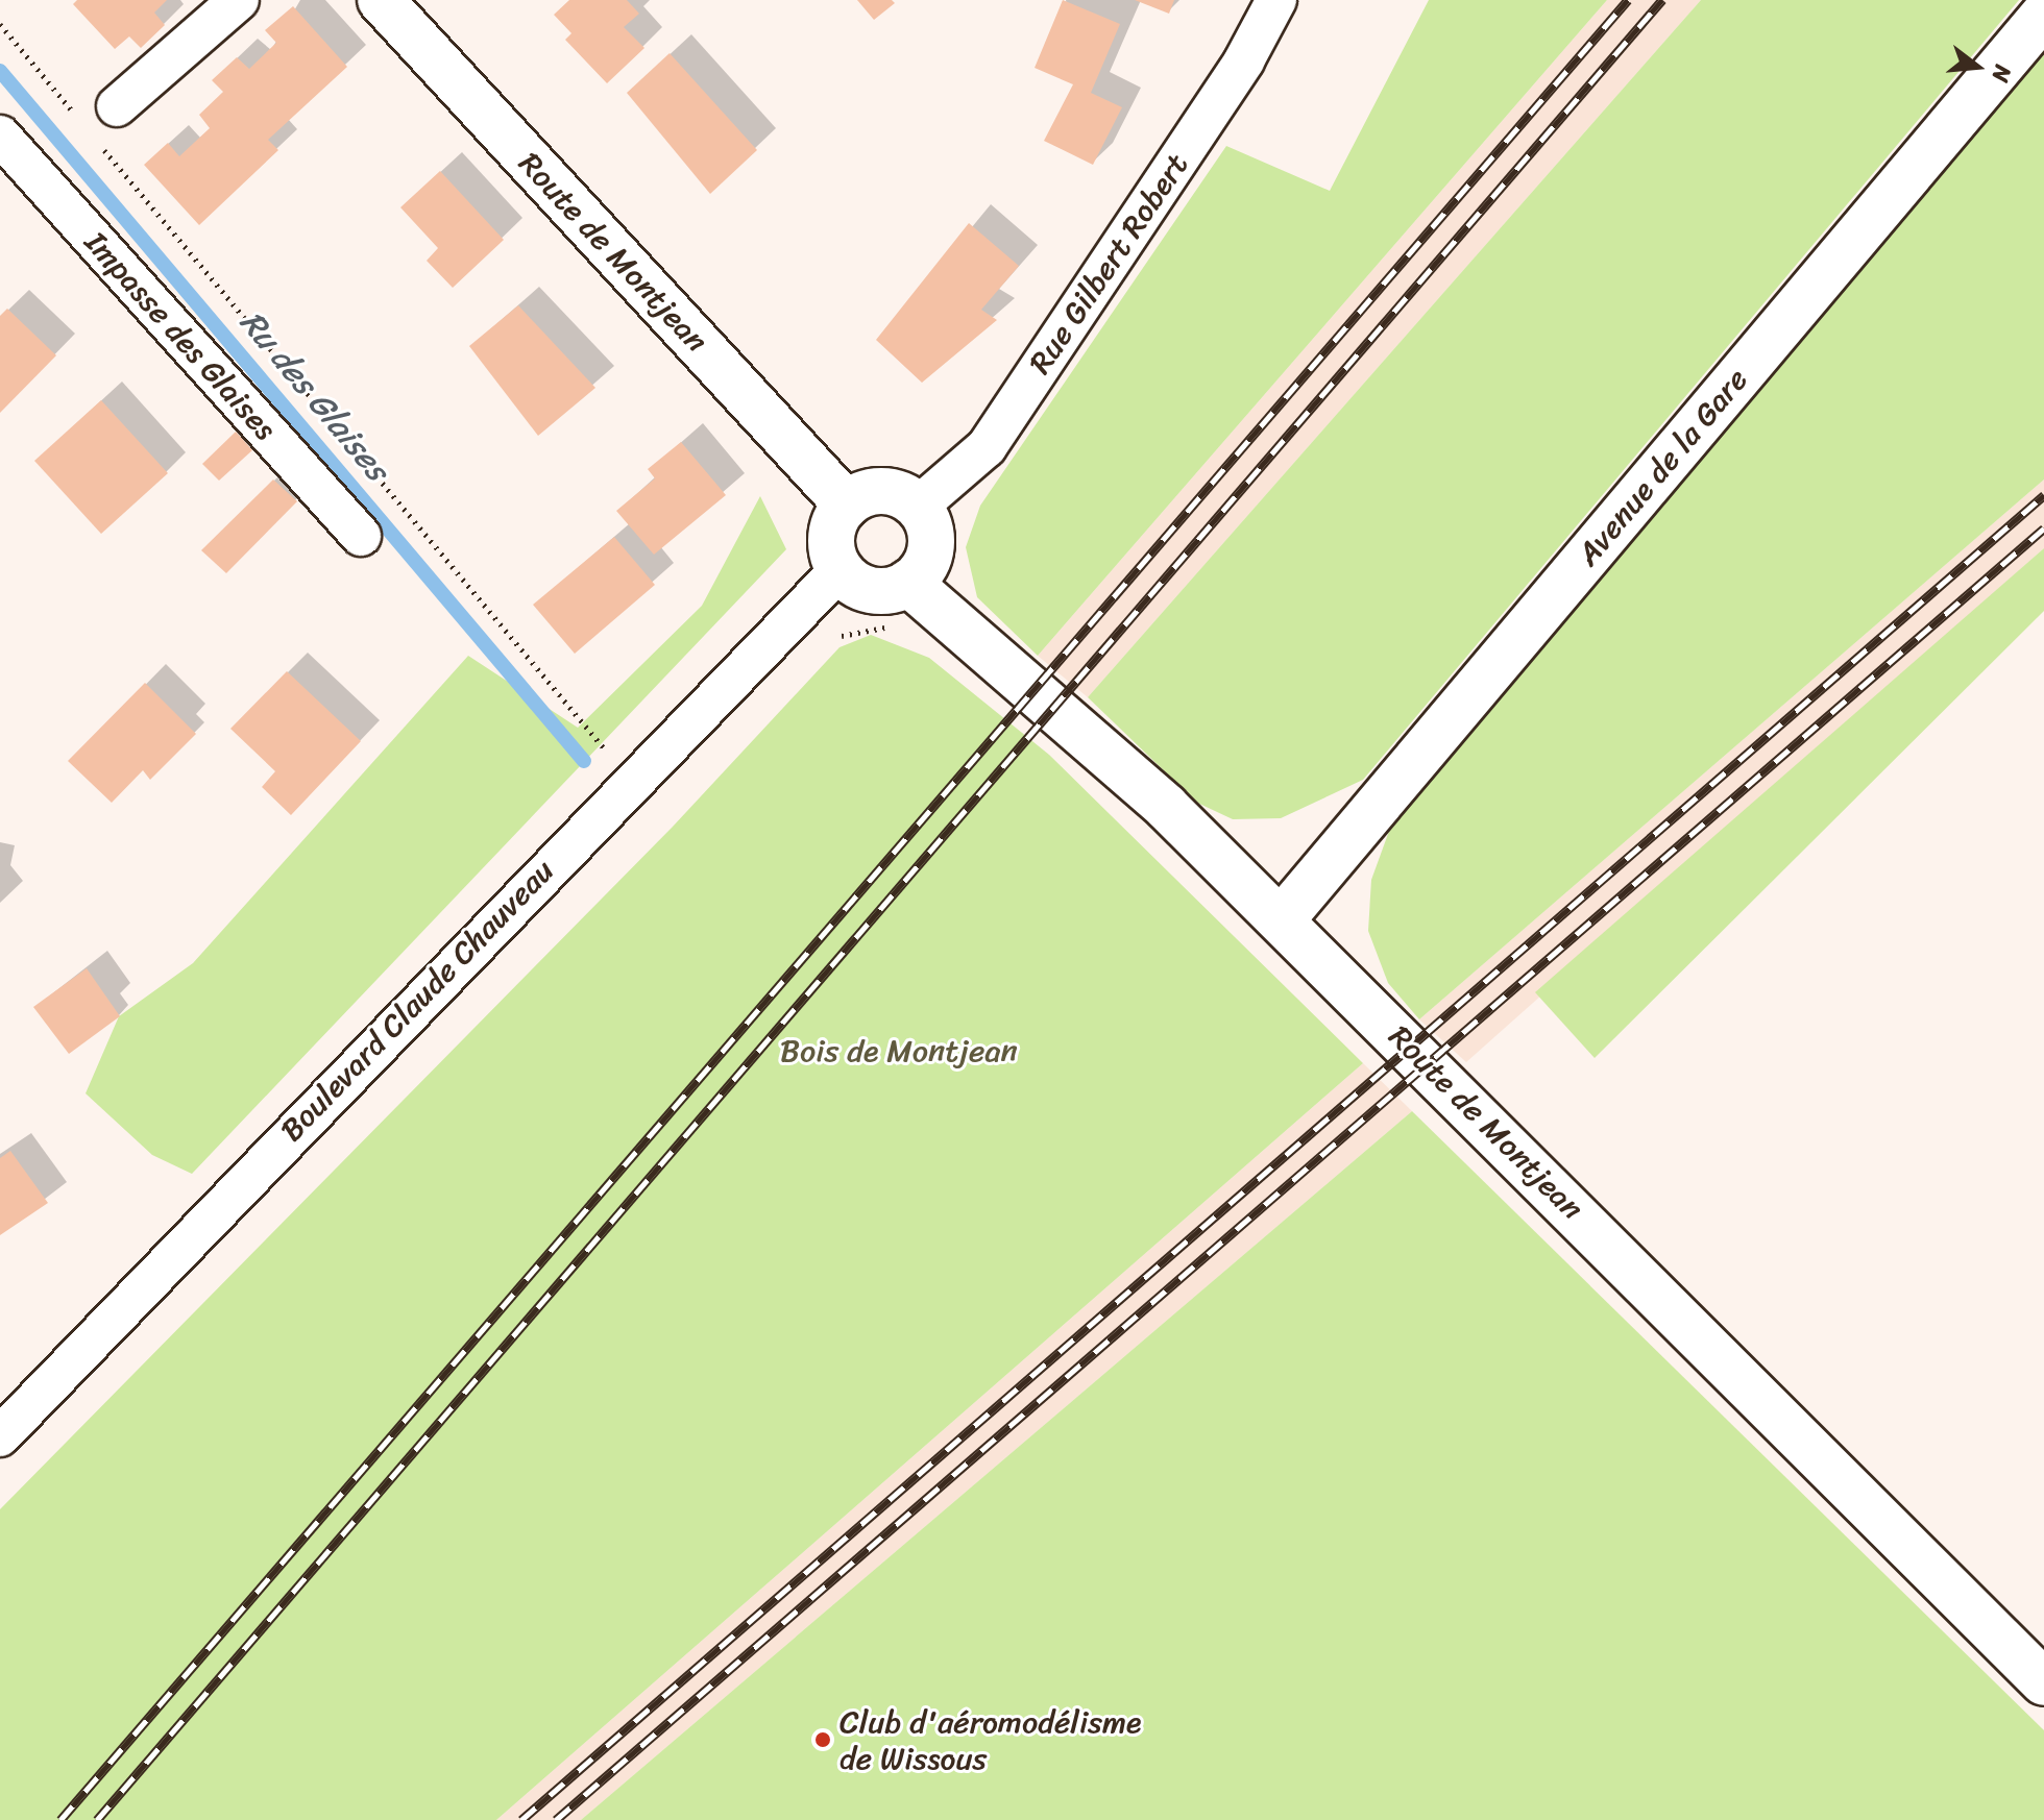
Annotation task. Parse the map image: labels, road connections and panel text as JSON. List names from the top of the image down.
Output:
{
  "streets": {
    "street": [
      "Route de Montjean",
      "Rue Gilbert Robert",
      "Impasse des Glaises",
      "Avenue de la Gare",
      "Boulevard Claude Chauveau"
    ]
  },
  "crossings": [
    ["Route de Montjean", "Rue Gilbert Robert"],
    ["Route de Montjean", "Avenue de la Gare"],
    ["Route de Montjean", "Boulevard Claude Chauveau"],
    ["Rue Gilbert Robert", "Boulevard Claude Chauveau"]
  ],
  "water": ["Ru des Glaises"],
  "parks": ["Bois de Montjean"],
  "places": ["Club d'aéromodélisme de Wissous"],
  "north": "right"
}
